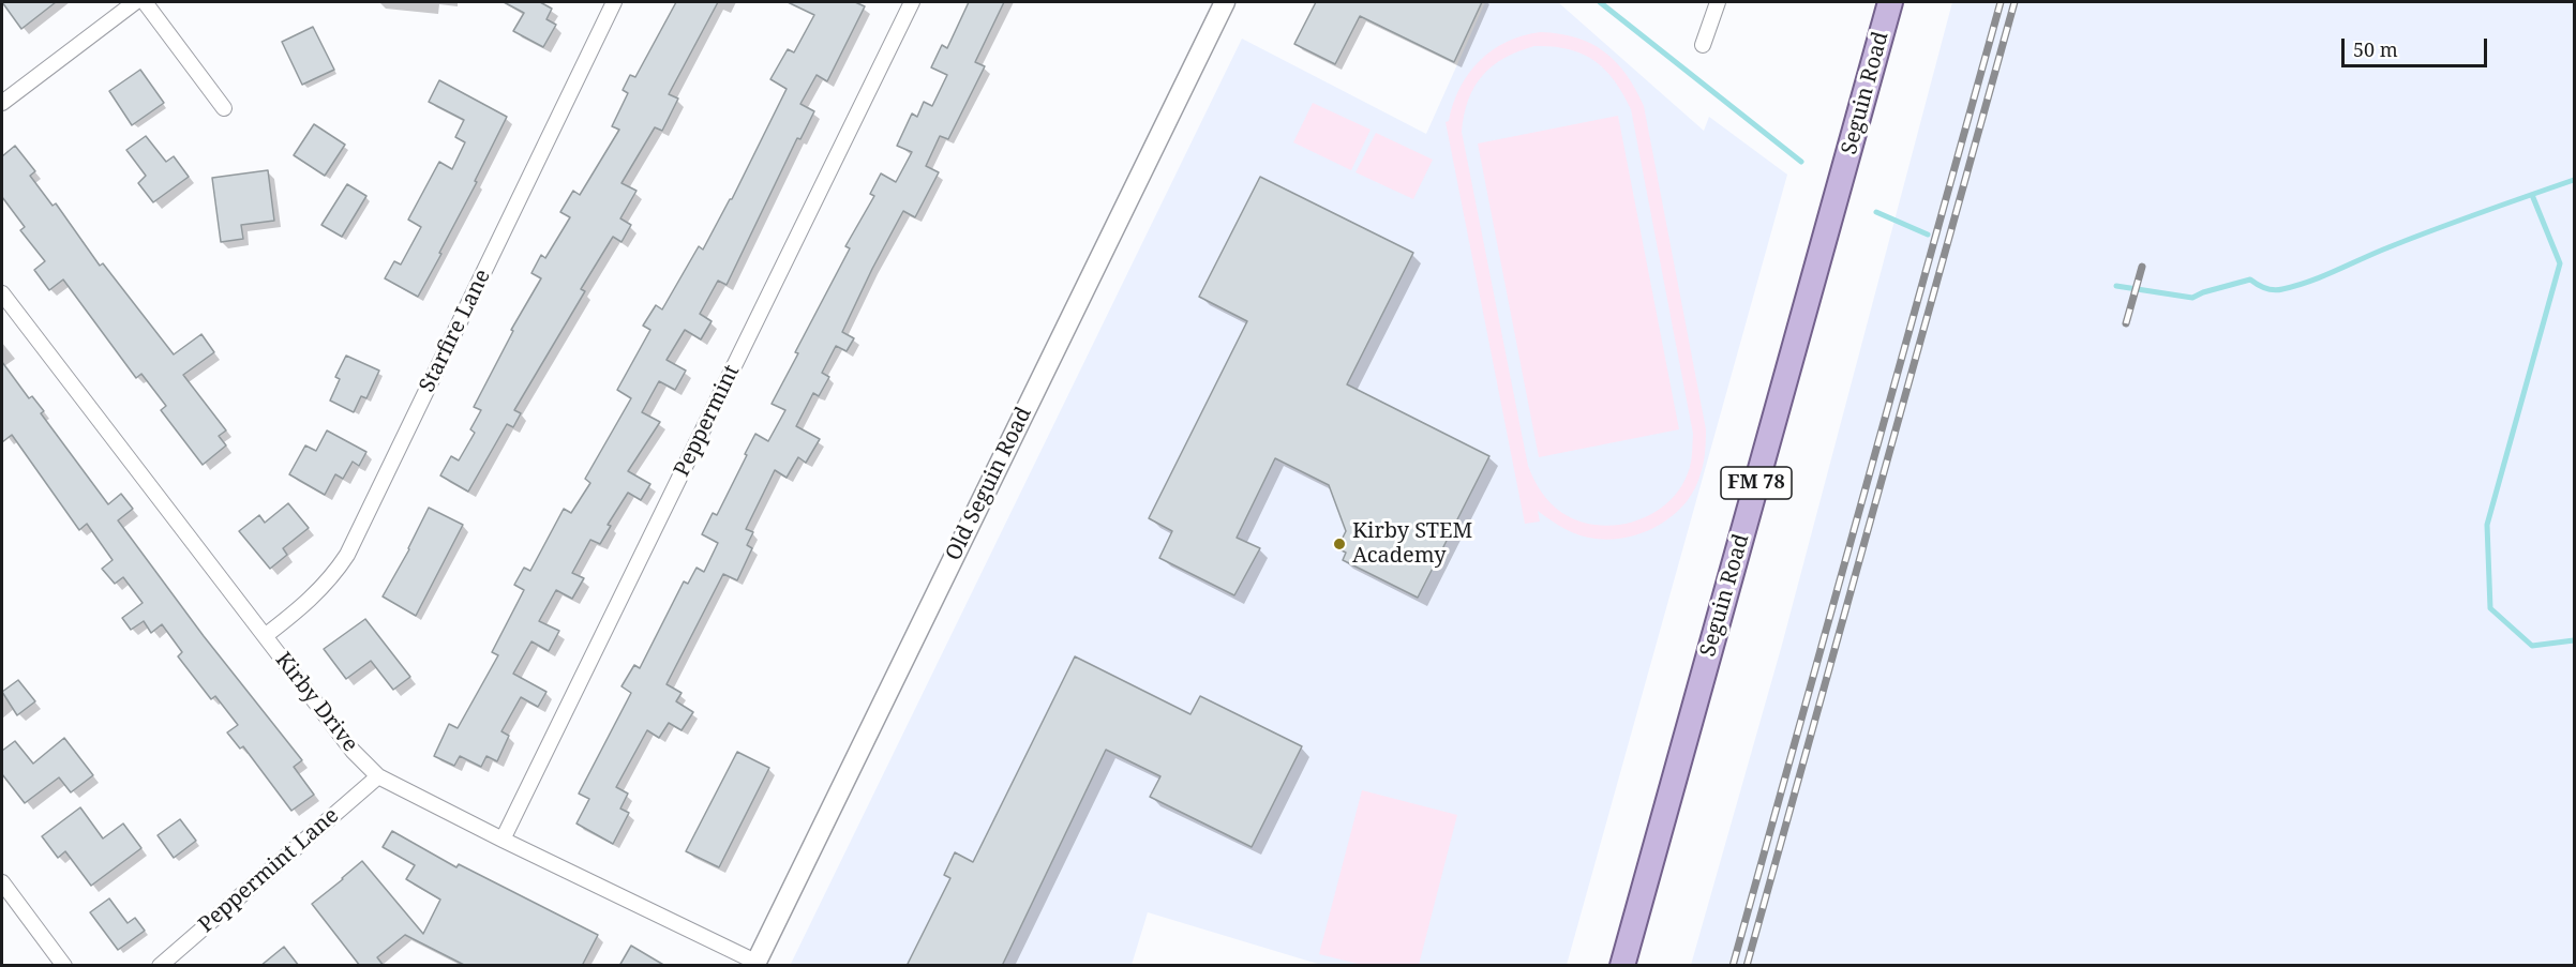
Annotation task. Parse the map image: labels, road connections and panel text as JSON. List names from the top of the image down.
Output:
{
  "streets": {
    "main road": ["Seguin Road", "FM 78"],
    "street": [
      "Starfire Lane",
      "Peppermint",
      "Old Seguin Road",
      "Kirby Drive",
      "Peppermint Lane"
    ]
  },
  "crossings": [
    ["Starfire Lane", "Kirby Drive"],
    ["Peppermint", "Kirby Drive"],
    ["Old Seguin Road", "Kirby Drive"],
    ["Kirby Drive", "Peppermint Lane"]
  ],
  "places": ["Kirby STEM Academy"],
  "scale_bar": "50 m"
}
